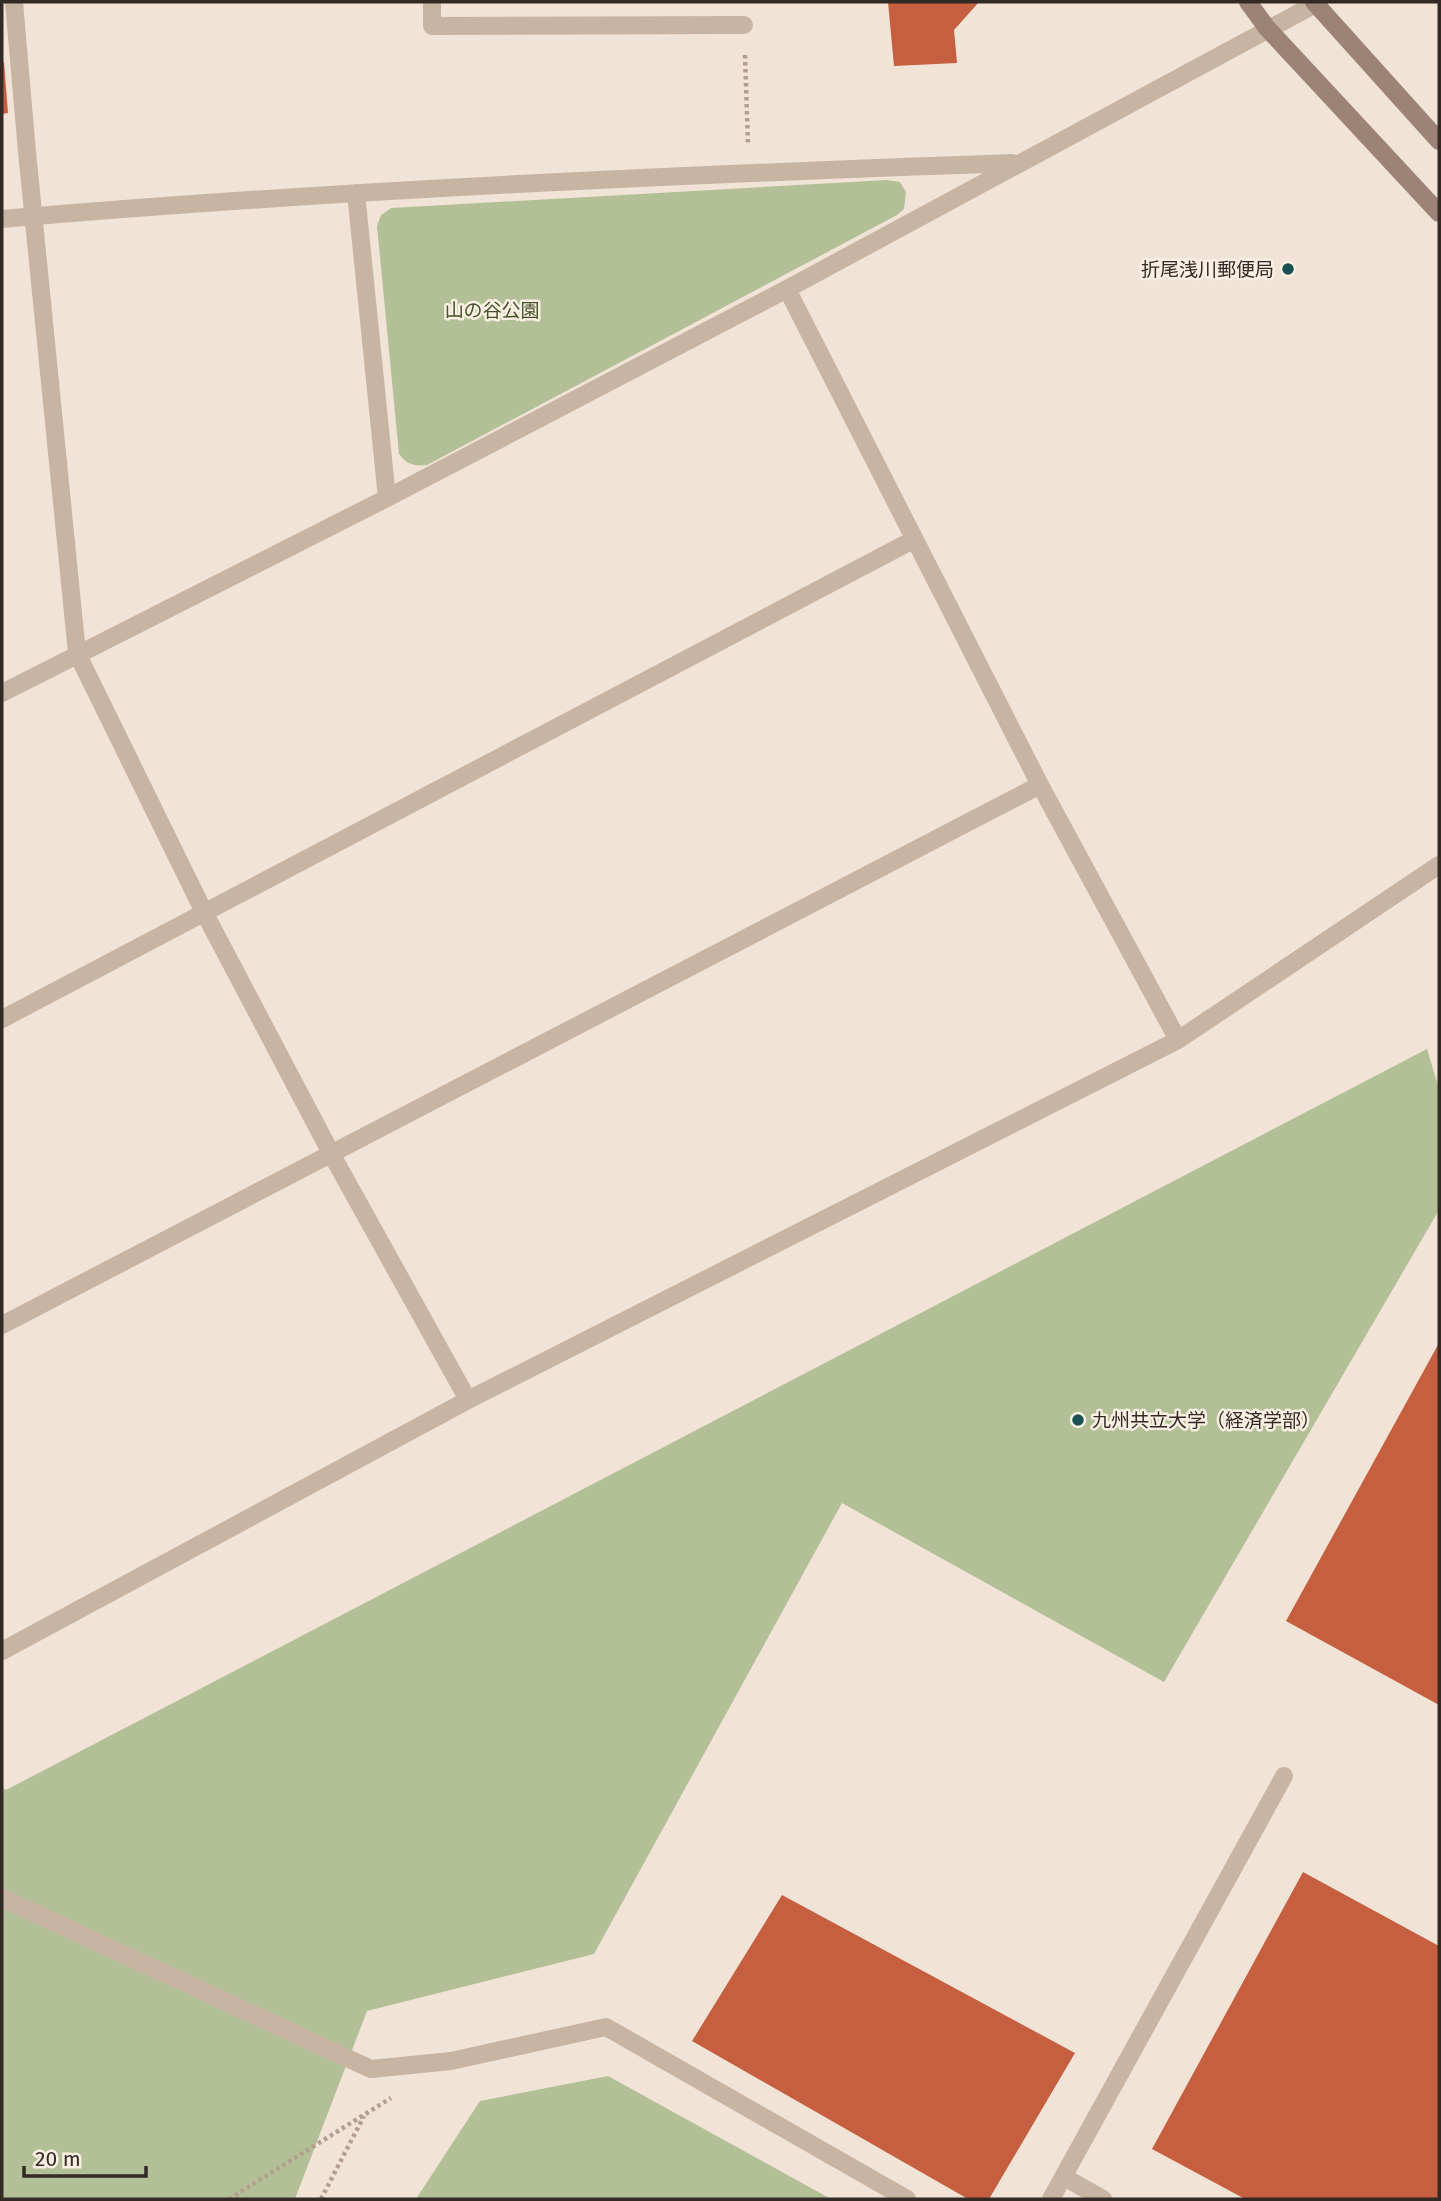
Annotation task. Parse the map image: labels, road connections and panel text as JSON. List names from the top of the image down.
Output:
{
  "parks": ["山の谷公園"],
  "places": ["折尾浅川郵便局", "九州共立大学（経済学部）"],
  "scale_bar": "20 m"
}
